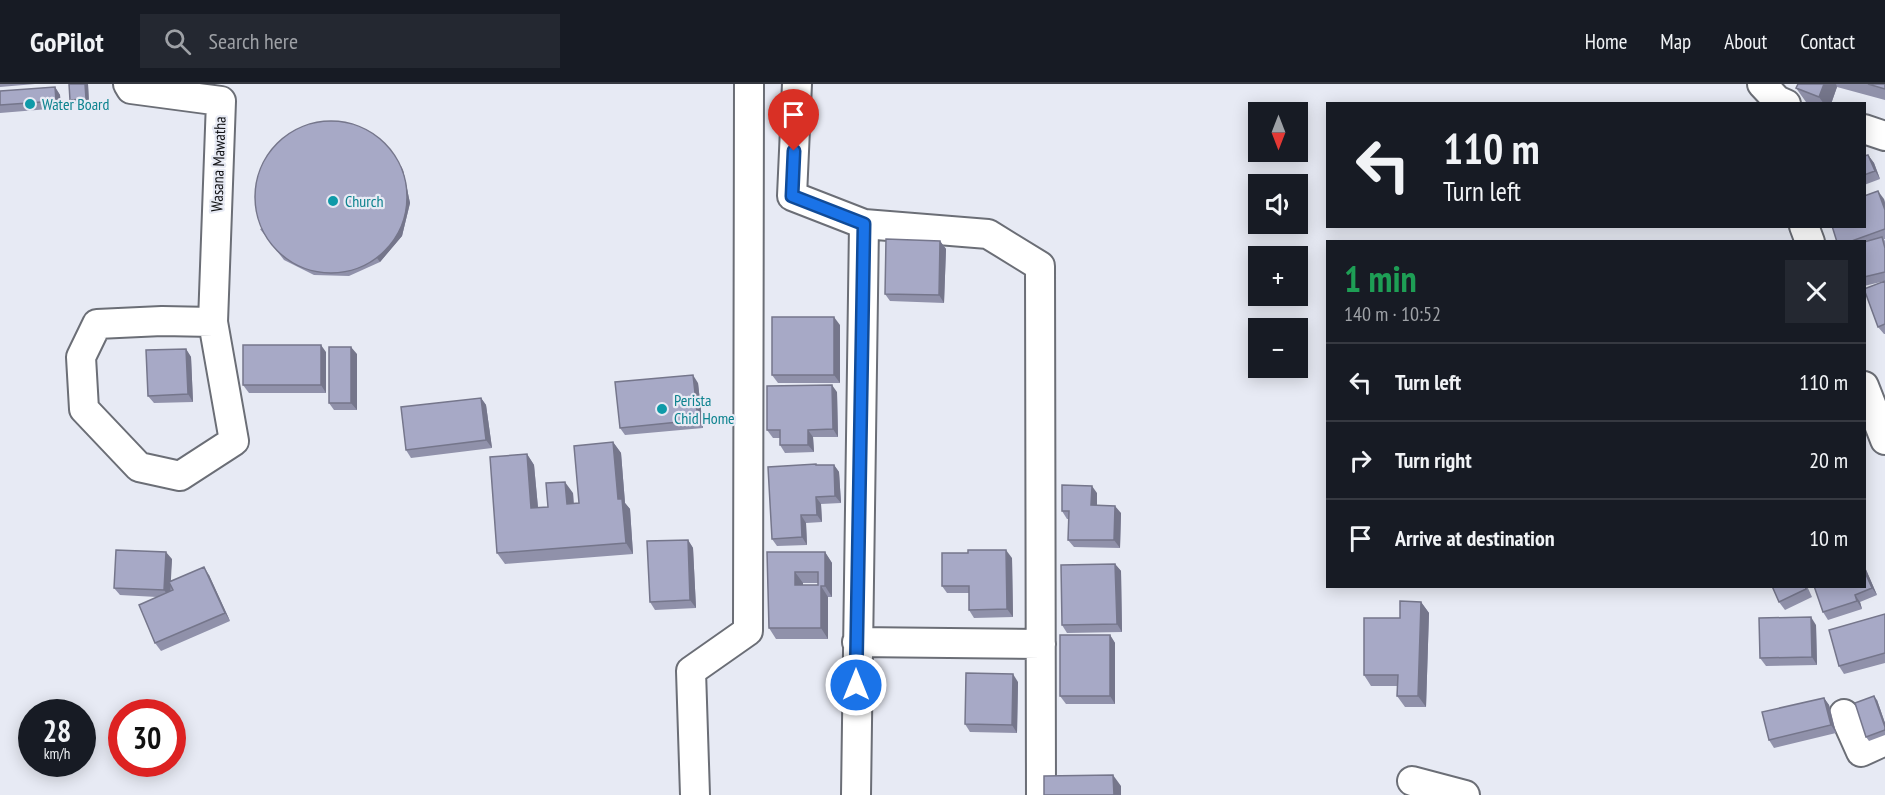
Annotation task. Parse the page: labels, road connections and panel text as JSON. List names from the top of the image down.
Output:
{
  "streets": {
    "street": ["Wasana Mawatha"]
  },
  "places": ["Water Board", "Church", "Perista Chid Home"],
  "north": "bottom",
  "page": {
    "header": "GoPilot",
    "search": "Search here",
    "nav": [
      "Home",
      "Map",
      "About",
      "Contact"
    ],
    "map_buttons": ["+", "−"],
    "turn": ["110 m", "Turn left"],
    "heading": ["1 min", "140 m · 10:52"],
    "list": [
      {
        "name": "Turn left",
        "value": "110 m"
      },
      {
        "name": "Turn right",
        "value": "20 m"
      },
      {
        "name": "Arrive at destination",
        "value": "10 m"
      }
    ],
    "speed": "28 km/h",
    "limit": "30"
  }
}
